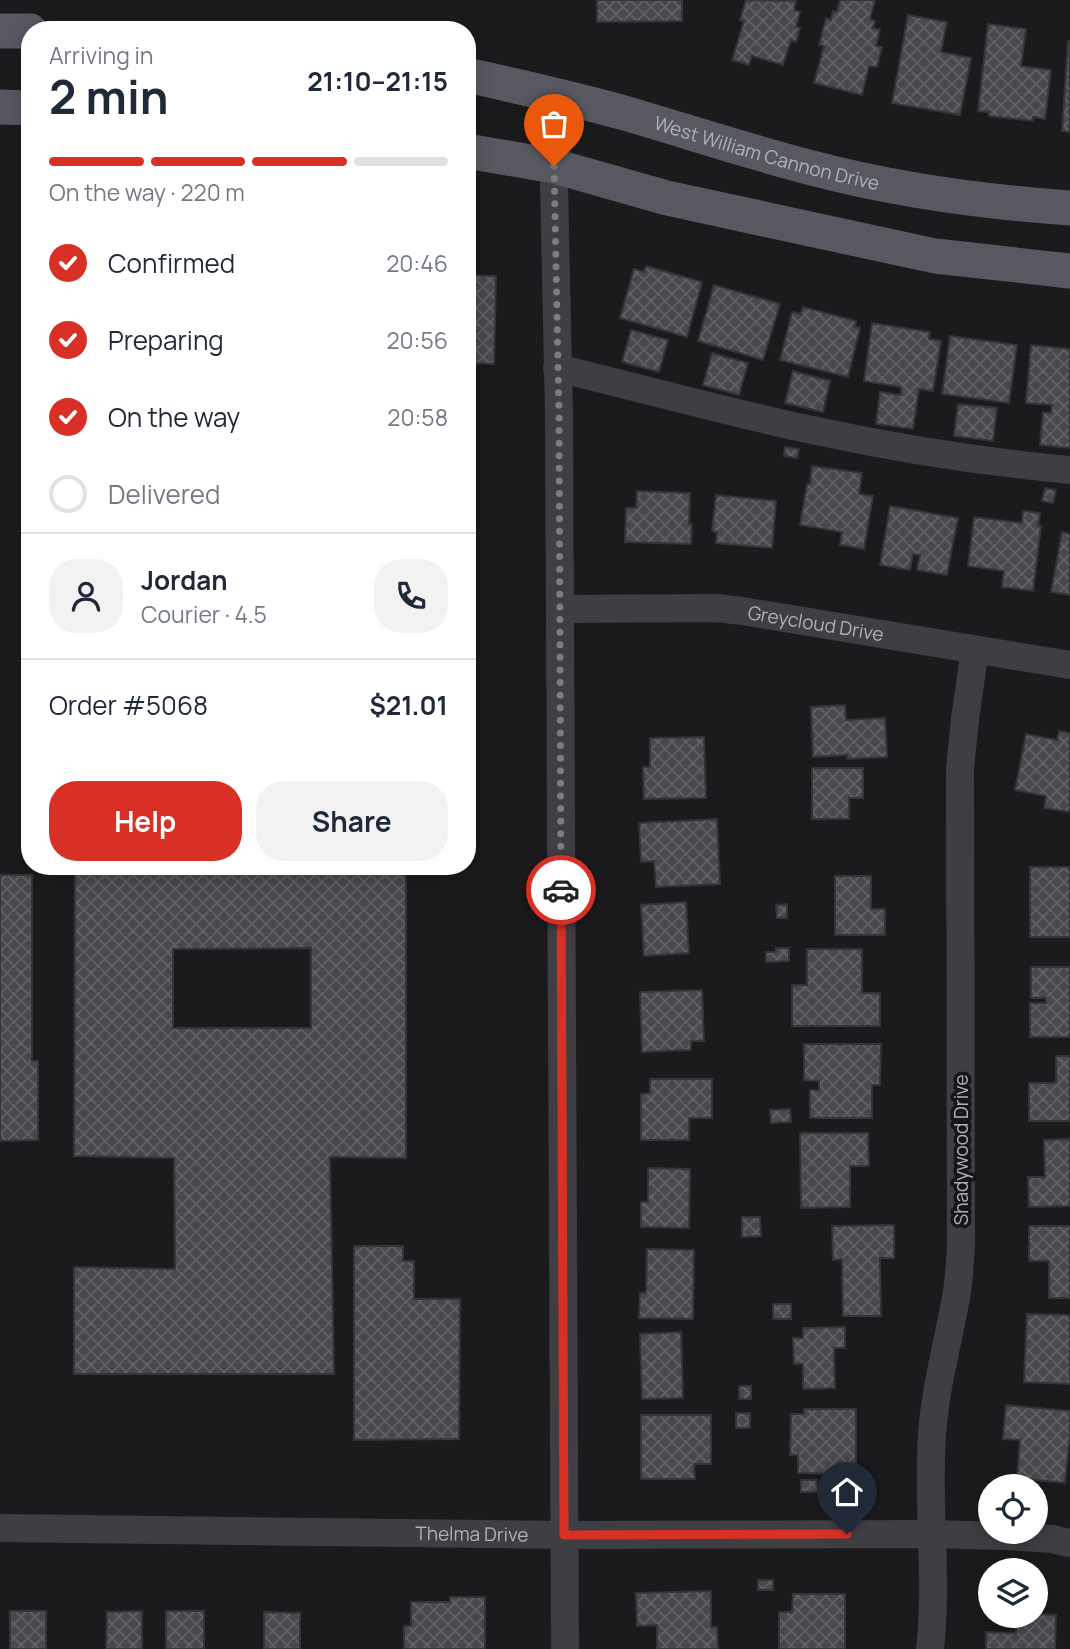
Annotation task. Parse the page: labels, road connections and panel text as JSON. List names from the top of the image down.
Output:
{
  "streets": {
    "main road": ["West William Cannon Drive"],
    "street": ["Greycloud Drive", "Shadywood Drive", "Thelma Drive"]
  },
  "crossings": [
    ["Greycloud Drive", "Shadywood Drive"],
    ["Shadywood Drive", "Thelma Drive"]
  ],
  "page": {
    "heading": ["2 min", "Arriving in", "21:10–21:15"],
    "panel": [
      "Jordan",
      "Courier · 4.5",
      "Order #5068",
      "$21.01"
    ],
    "bar": "On the way · 220 m",
    "list": [
      ["Confirmed", "20:46"],
      ["Preparing", "20:56"],
      ["On the way", "20:58"],
      "Delivered"
    ],
    "buttons": ["Help", "Share"]
  }
}
